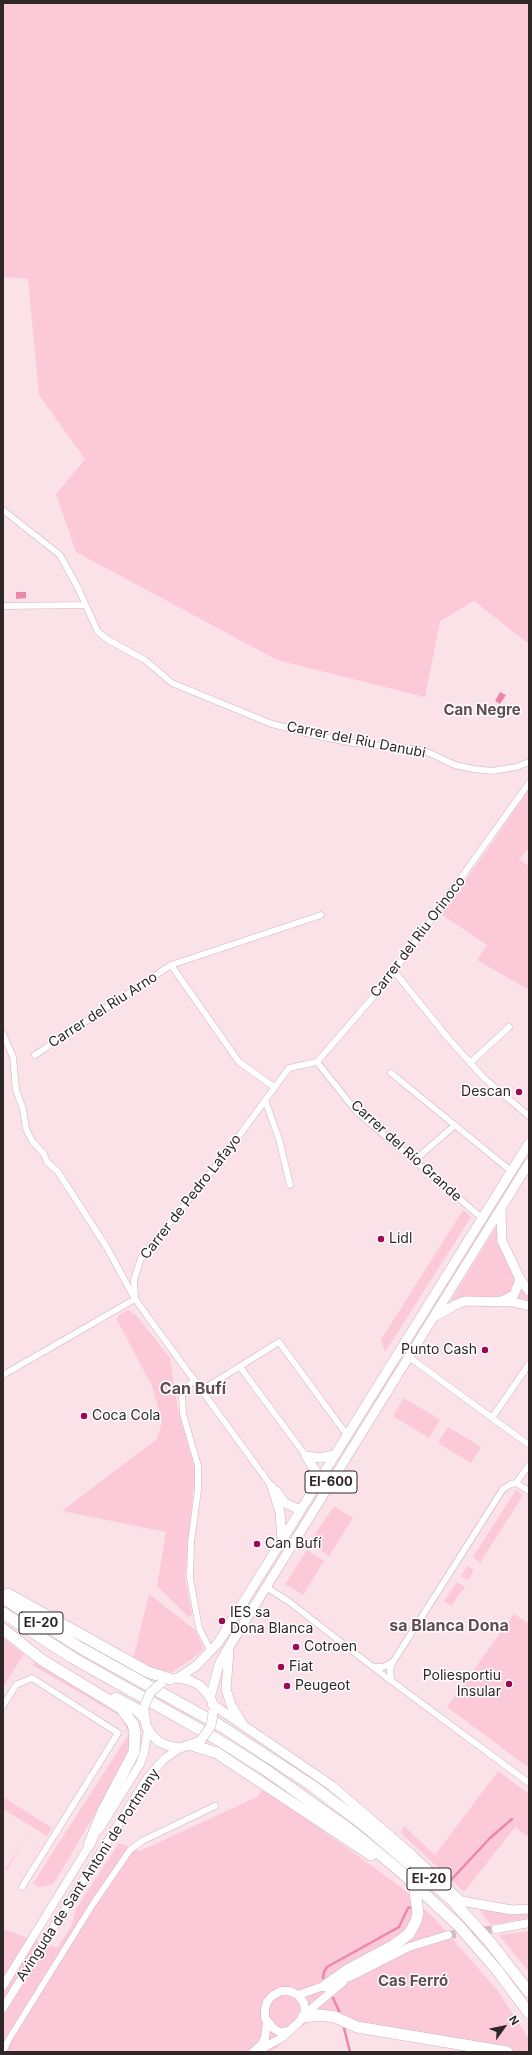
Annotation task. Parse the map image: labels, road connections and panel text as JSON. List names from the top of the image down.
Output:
{
  "streets": {
    "highway": ["EI-20"],
    "main road": ["EI-600", "Avinguda de Sant Antoni de Portmany"],
    "street": [
      "Carrer del Riu Danubi",
      "Carrer del Riu Orinoco",
      "Carrer del Riu Arno",
      "Carrer del Río Grande",
      "Carrer de Pedro Lafayo"
    ]
  },
  "crossings": [
    ["Carrer del Riu Orinoco", "Carrer del Río Grande"],
    ["Carrer del Riu Orinoco", "Carrer de Pedro Lafayo"],
    ["Carrer del Riu Arno", "Carrer de Pedro Lafayo"],
    ["Carrer del Río Grande", "Carrer de Pedro Lafayo"],
    ["Carrer del Río Grande", "EI-600"],
    ["EI-600", "Avinguda de Sant Antoni de Portmany"]
  ],
  "districts": [
    "Can Negre",
    "Can Bufí",
    "sa Blanca Dona",
    "Cas Ferró"
  ],
  "places": [
    "Descan",
    "Lidl",
    "Punto Cash",
    "Coca Cola",
    "Can Bufí",
    "IES sa Dona Blanca",
    "Cotroen",
    "Fiat",
    "Poliesportiu Insular",
    "Peugeot"
  ],
  "north": "top right"
}
